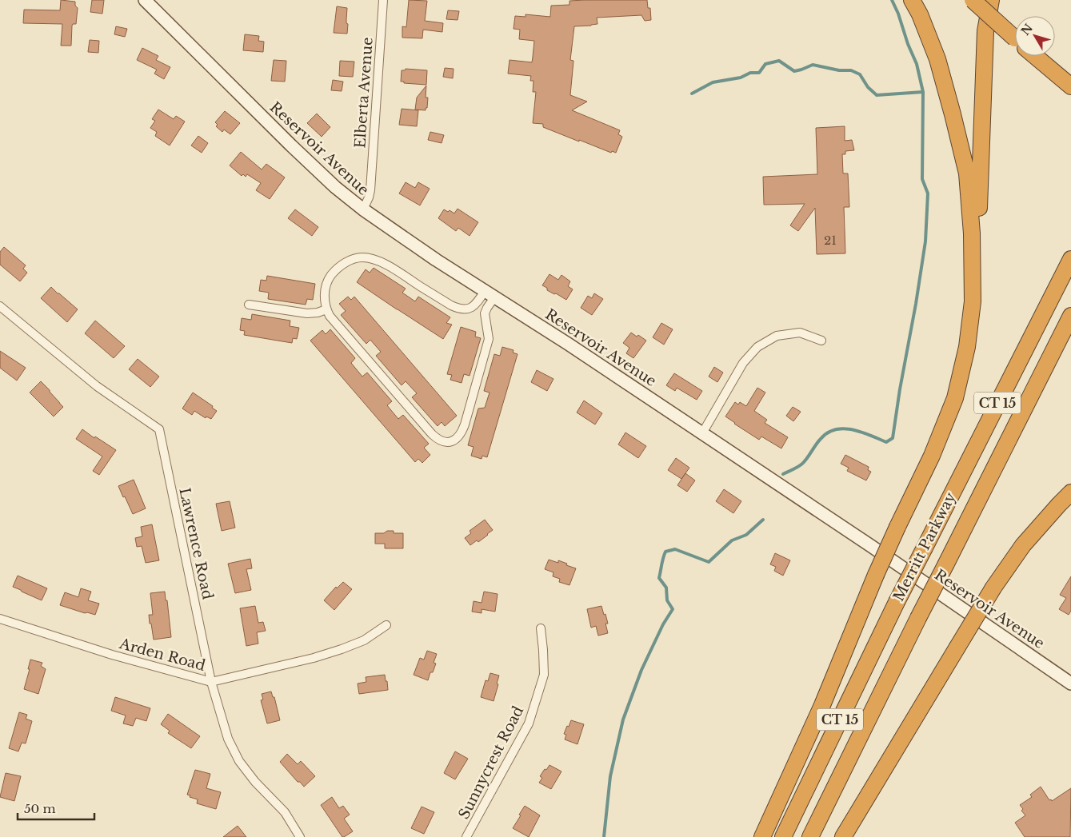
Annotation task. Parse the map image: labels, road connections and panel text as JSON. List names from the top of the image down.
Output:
{
  "streets": {
    "highway": ["CT 15", "Merritt Parkway"],
    "main road": ["Reservoir Avenue"],
    "street": [
      "Elberta Avenue",
      "Lawrence Road",
      "Arden Road",
      "Sunnycrest Road"
    ]
  },
  "crossings": [
    ["Elberta Avenue", "Reservoir Avenue"],
    ["Lawrence Road", "Arden Road"]
  ],
  "house_numbers": ["21"],
  "scale_bar": "50 m",
  "north": "top left"
}
